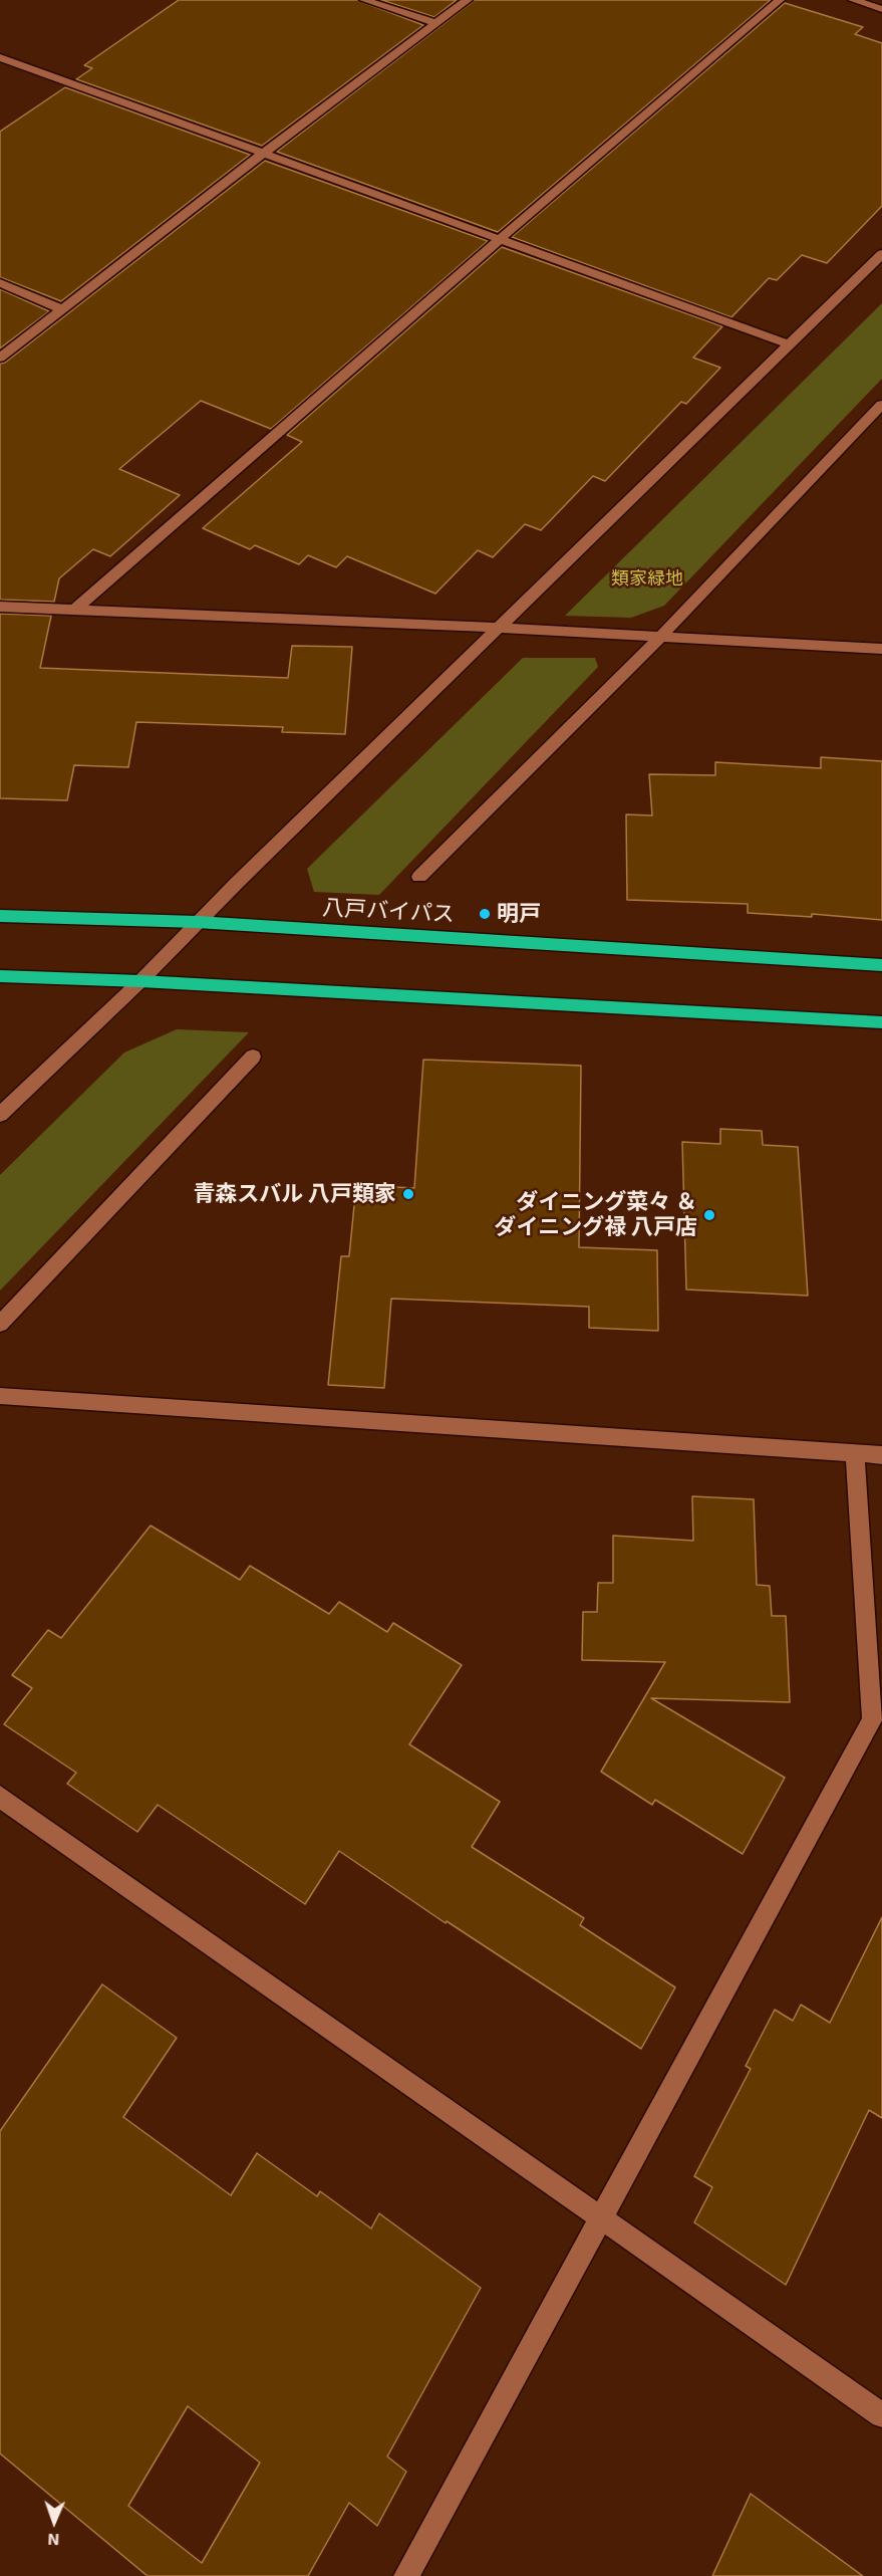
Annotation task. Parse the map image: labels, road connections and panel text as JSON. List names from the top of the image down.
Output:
{
  "streets": {
    "highway": ["八戸バイパス"]
  },
  "parks": ["類家緑地"],
  "places": ["明戸", "青森スバル 八戸類家", "ダイニング菜々 ＆ ダイニング禄 八戸店"],
  "north": "bottom"
}
